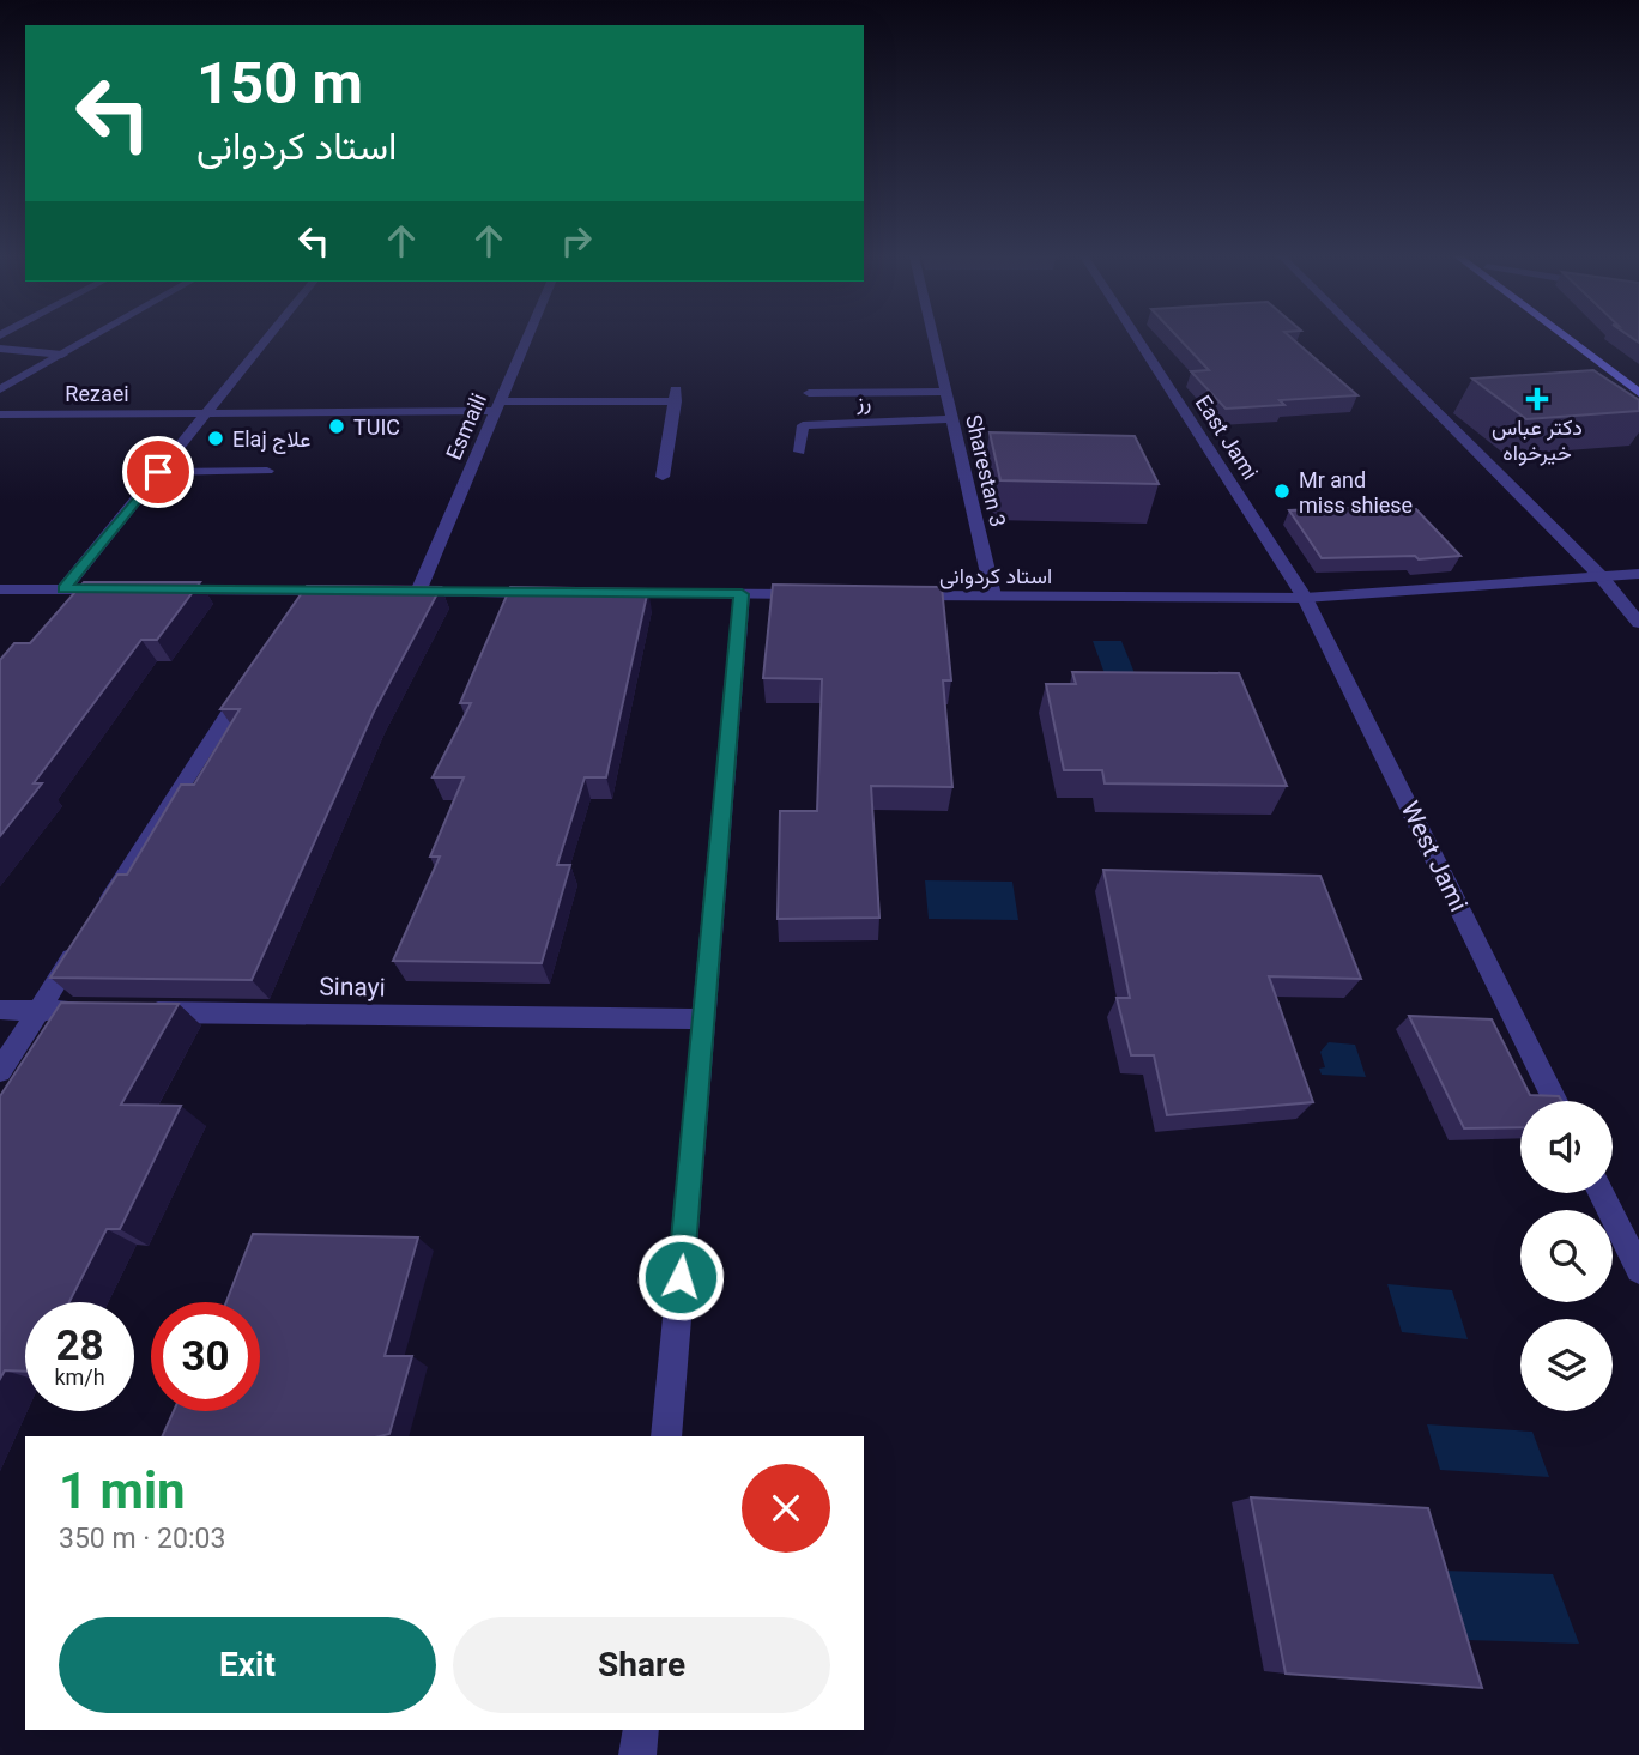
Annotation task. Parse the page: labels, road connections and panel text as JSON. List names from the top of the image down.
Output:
{
  "streets": {
    "street": [
      "Rezaei",
      "رز",
      "Esmaili",
      "East Jami",
      "Sharestan 3",
      "استاد کردوانی",
      "West Jami",
      "Sinayi"
    ]
  },
  "crossings": [
    ["Rezaei", "Esmaili"],
    ["رز", "Sharestan 3"],
    ["East Jami", "استاد کردوانی"],
    ["East Jami", "West Jami"],
    ["Sharestan 3", "استاد کردوانی"],
    ["استاد کردوانی", "West Jami"]
  ],
  "places": {
    "health": ["دکتر عباس خیرخواه"],
    "other": ["TUIC", "Elaj علاج", "Mr and miss shiese"]
  },
  "page": {
    "turn": ["150 m", "استاد کردوانی"],
    "speed": "28 km/h",
    "limit": "30",
    "heading": ["1 min", "350 m · 20:03"],
    "buttons": ["Exit", "Share"]
  }
}
